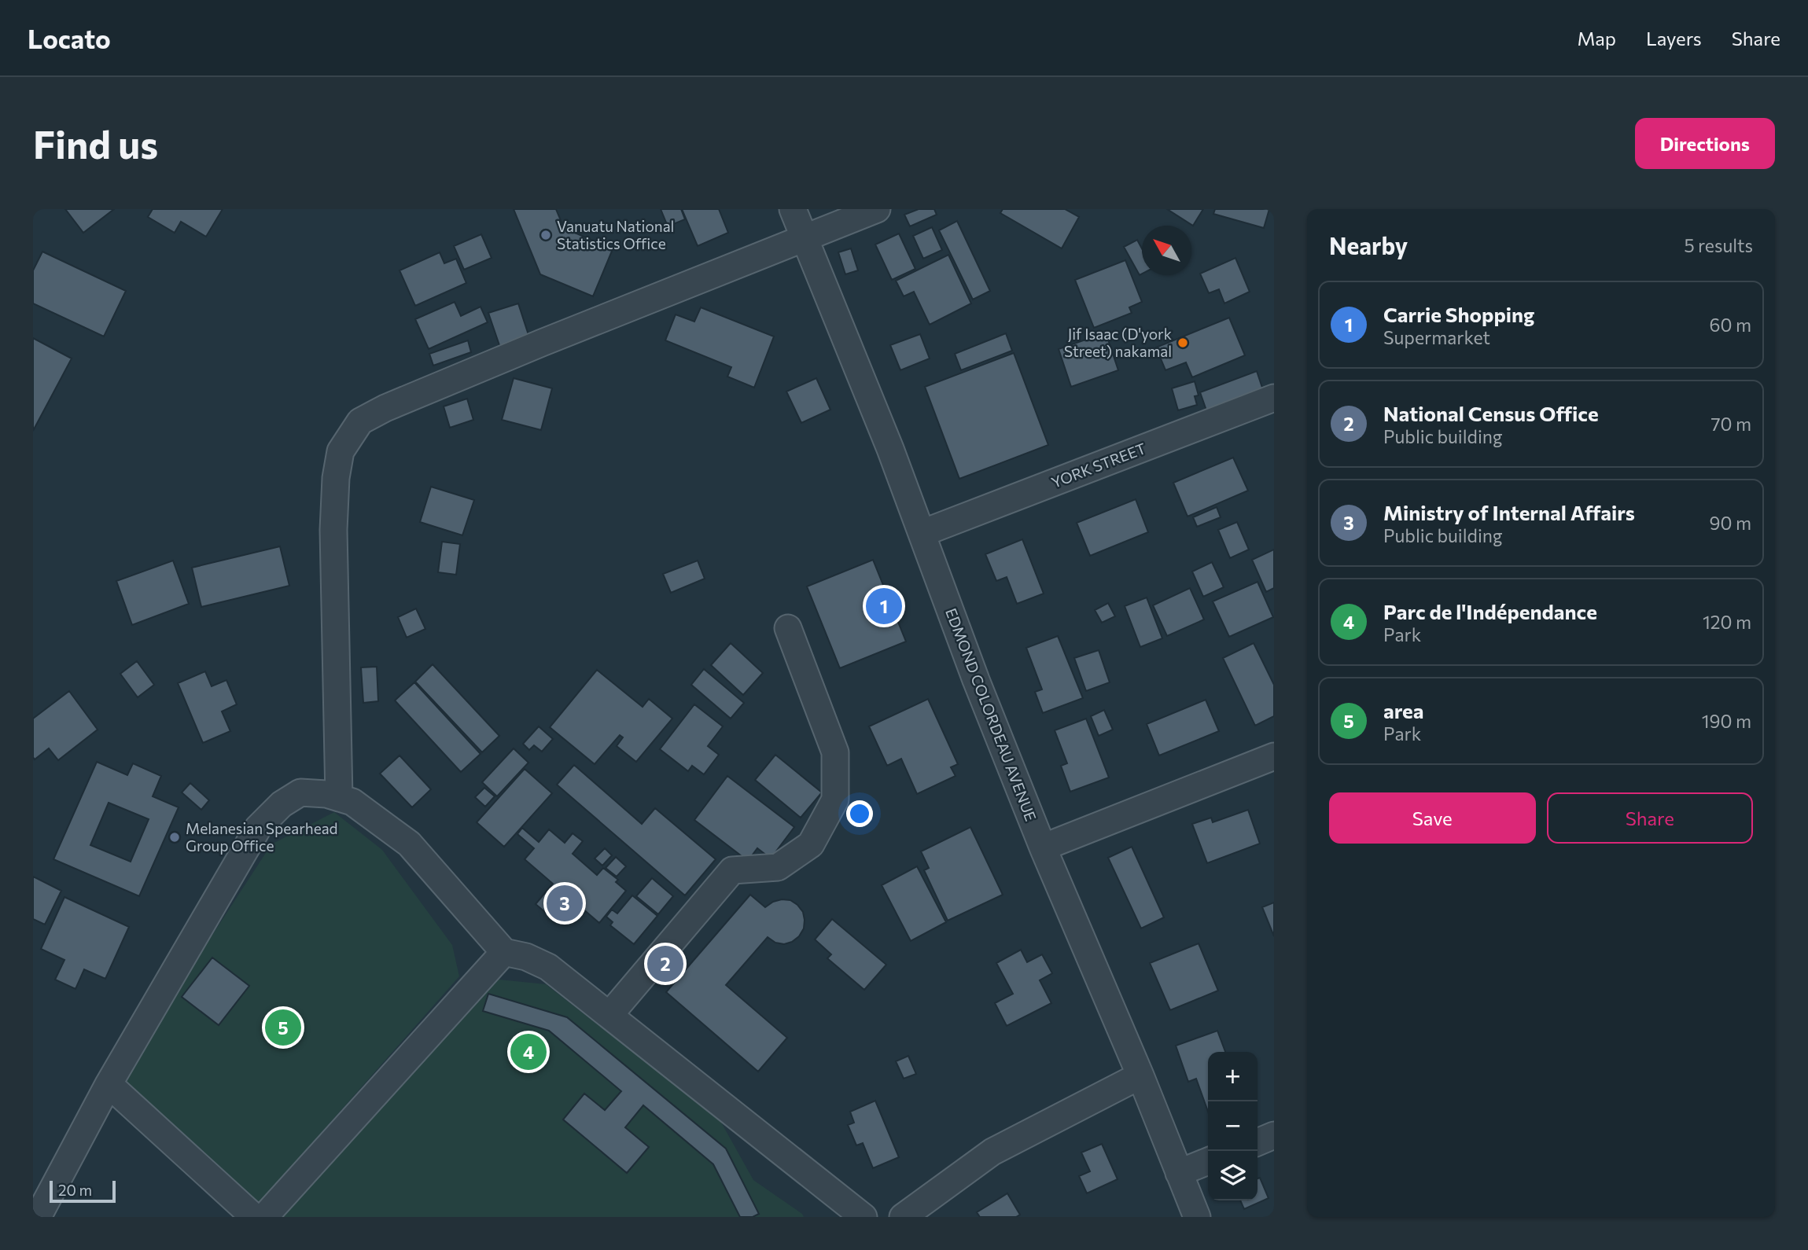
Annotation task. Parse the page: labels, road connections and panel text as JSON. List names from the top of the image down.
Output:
{
  "streets": {
    "street": ["YORK STREET", "EDMOND COLORDEAU AVENUE"]
  },
  "crossings": [
    ["YORK STREET", "EDMOND COLORDEAU AVENUE"]
  ],
  "places": ["Vanuatu National Statistics Office", "Jif Isaac (D'york Street) nakamal", "Melanesian Spearhead Group Office"],
  "scale_bar": "20 m",
  "north": "top left",
  "page": {
    "header": "Locato",
    "nav": ["Map", "Layers", "Share"],
    "buttons": [
      "Directions",
      ["Save", "Share"]
    ],
    "title": "Find us",
    "heading": ["Nearby", "5 results"],
    "list": [
      {
        "mark": "1",
        "name": "Carrie Shopping",
        "note": "Supermarket",
        "value": "60 m"
      },
      {
        "mark": "2",
        "name": "National Census Office",
        "note": "Public building",
        "value": "70 m"
      },
      {
        "mark": "3",
        "name": "Ministry of Internal Affairs",
        "note": "Public building",
        "value": "90 m"
      },
      {
        "mark": "4",
        "name": "Parc de l'Indépendance",
        "note": "Park",
        "value": "120 m"
      },
      {
        "mark": "5",
        "name": "area",
        "note": "Park",
        "value": "190 m"
      }
    ],
    "pins": [
      "1",
      "3",
      "2",
      "5",
      "4"
    ],
    "map_buttons": ["+", "−"],
    "scale": "20 m"
  }
}
